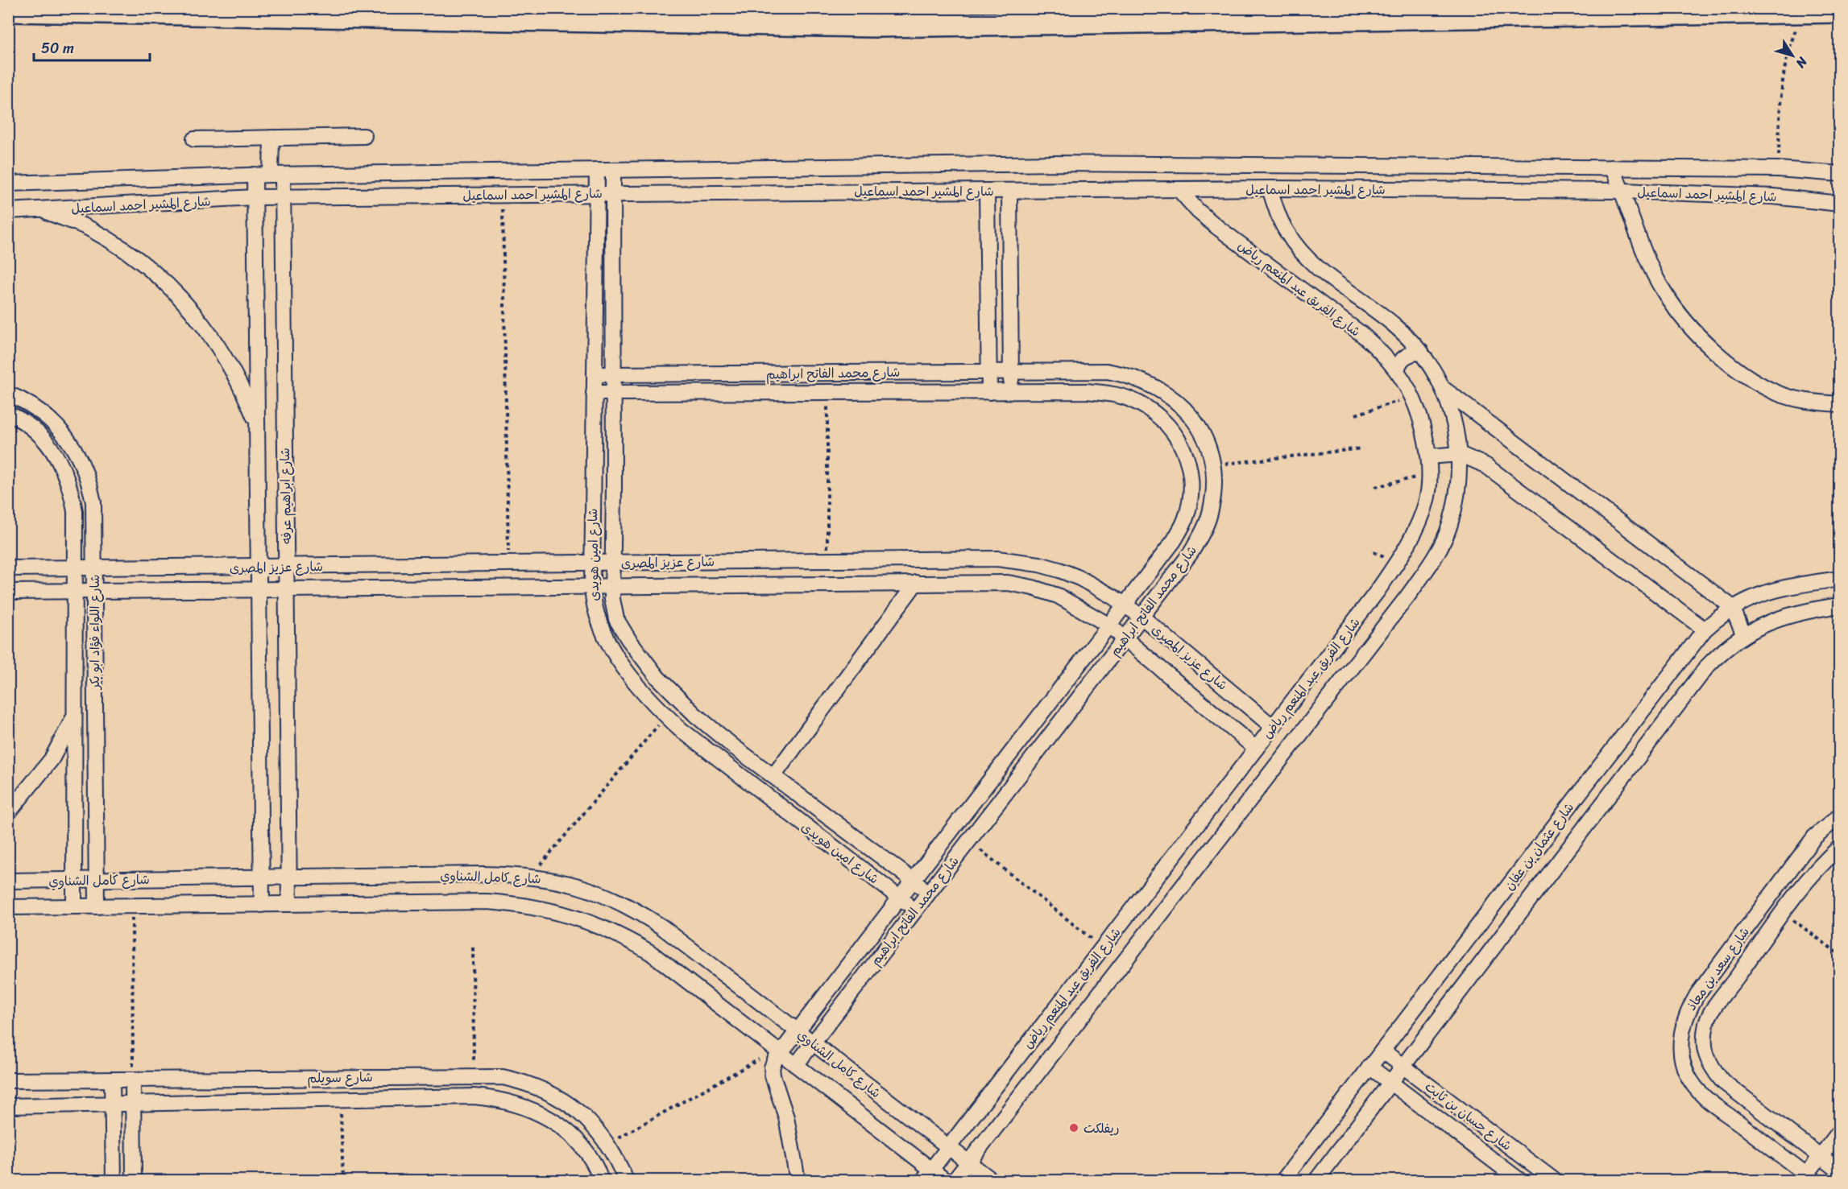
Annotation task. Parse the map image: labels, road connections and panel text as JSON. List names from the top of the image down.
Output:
{
  "streets": {
    "street": [
      "شارع المشير احمد اسماعيل",
      "شارع الفريق عبد المنعم رياض",
      "شارع محمد الفاتح ابراهيم",
      "شارع ابراهيم عرفه",
      "شارع امين هويدى",
      "شارع عزيز المصرى",
      "شارع اللواء فؤاد ابو بكر",
      "شارع عثمان بن عفان",
      "شارع كامل الشناوي",
      "شارع سعد بن معاذ",
      "شارع سويلم",
      "شارع حسان بن ثابت"
    ]
  },
  "crossings": [
    ["شارع المشير احمد اسماعيل", "شارع الفريق عبد المنعم رياض"],
    ["شارع المشير احمد اسماعيل", "شارع ابراهيم عرفه"],
    ["شارع المشير احمد اسماعيل", "شارع امين هويدى"],
    ["شارع الفريق عبد المنعم رياض", "شارع عزيز المصرى"],
    ["شارع الفريق عبد المنعم رياض", "شارع كامل الشناوي"],
    ["شارع محمد الفاتح ابراهيم", "شارع امين هويدى"],
    ["شارع محمد الفاتح ابراهيم", "شارع عزيز المصرى"],
    ["شارع محمد الفاتح ابراهيم", "شارع كامل الشناوي"],
    ["شارع ابراهيم عرفه", "شارع عزيز المصرى"],
    ["شارع ابراهيم عرفه", "شارع كامل الشناوي"],
    ["شارع امين هويدى", "شارع عزيز المصرى"],
    ["شارع عزيز المصرى", "شارع اللواء فؤاد ابو بكر"],
    ["شارع اللواء فؤاد ابو بكر", "شارع كامل الشناوي"],
    ["شارع عثمان بن عفان", "شارع حسان بن ثابت"]
  ],
  "places": ["ريفلكت"],
  "scale_bar": "50 m",
  "north": "bottom right"
}
